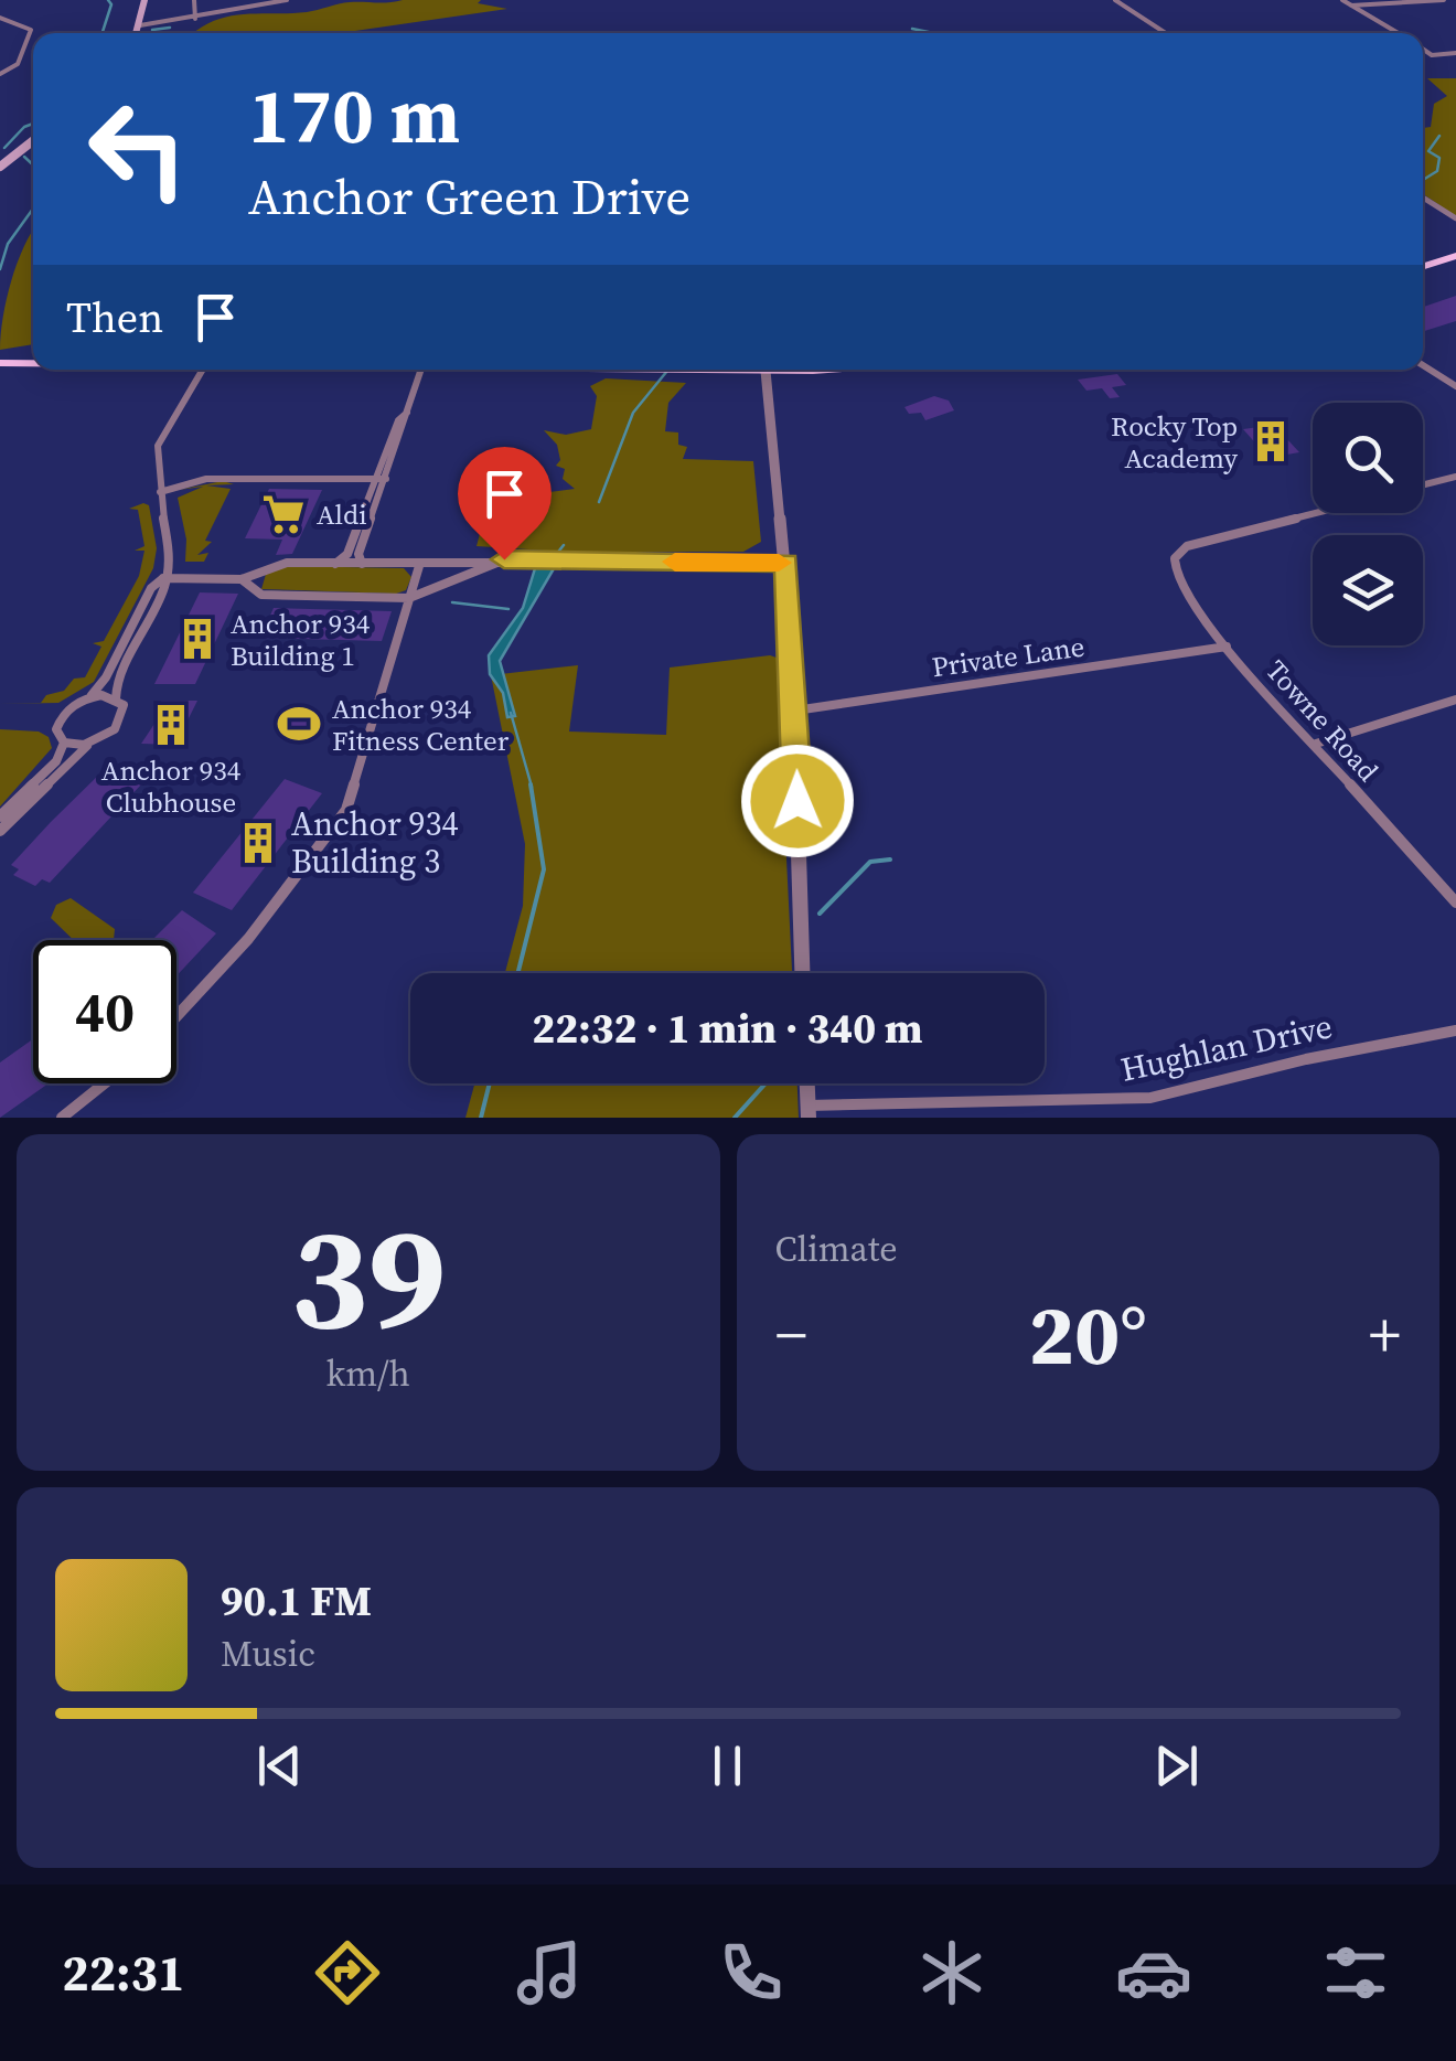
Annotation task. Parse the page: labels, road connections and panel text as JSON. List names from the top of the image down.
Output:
{
  "streets": {
    "street": ["Private Lane", "Towne Road", "Hughlan Drive"]
  },
  "crossings": [
    ["Private Lane", "Towne Road"]
  ],
  "places": {
    "building": [
      "Rocky Top Academy",
      "Anchor 934 Building 1",
      "Anchor 934 Clubhouse",
      "Anchor 934 Building 3"
    ],
    "supermarket": ["Aldi"],
    "sports": ["Anchor 934 Fitness Center"]
  },
  "page": {
    "turn": ["170 m", "Anchor Green Drive"],
    "then": "Then",
    "limit": "40",
    "trip": "22:32 · 1 min · 340 m",
    "tile": [
      ["39", "km/h"],
      "Climate"
    ],
    "heat": ["−", "20°", "+"],
    "song": ["90.1 FM", "Music"],
    "tabs": "22:31"
  }
}
